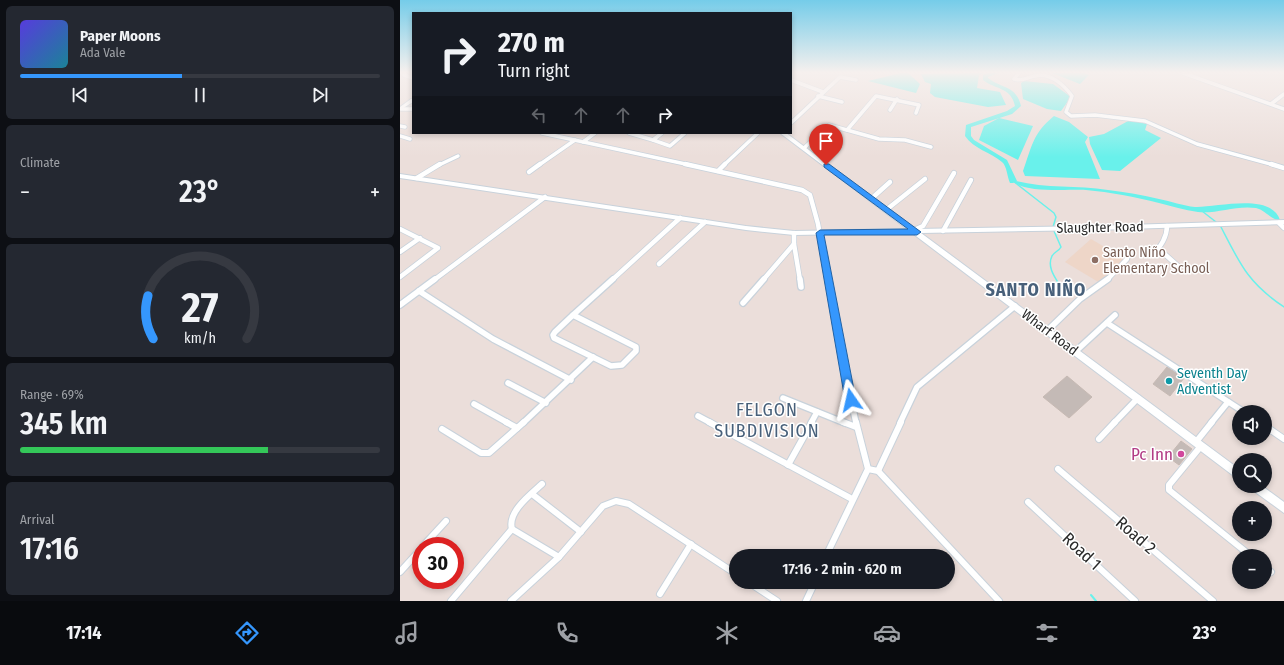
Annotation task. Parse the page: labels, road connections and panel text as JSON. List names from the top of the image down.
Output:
{
  "streets": {
    "street": [
      "Slaughter Road",
      "Wharf Road",
      "Road 2",
      "Road 1"
    ]
  },
  "crossings": [
    ["Slaughter Road", "Wharf Road"]
  ],
  "districts": ["SANTO NIÑO", "FELGON SUBDIVISION"],
  "places": ["Santo Niño Elementary School", "Seventh Day Adventist", "Pc Inn"],
  "page": {
    "turn": ["270 m", "Turn right"],
    "song": ["Paper Moons", "Ada Vale"],
    "tile": [
      "Climate",
      ["Range · 69%", "345 km"],
      ["Arrival", "17:16"]
    ],
    "heat": ["−", "23°", "+"],
    "map_buttons": ["+", "−"],
    "limit": "30",
    "trip": "17:16 · 2 min · 620 m",
    "tabs": ["17:14", "23°"],
    "gauge": ["27", "km/h"]
  }
}
